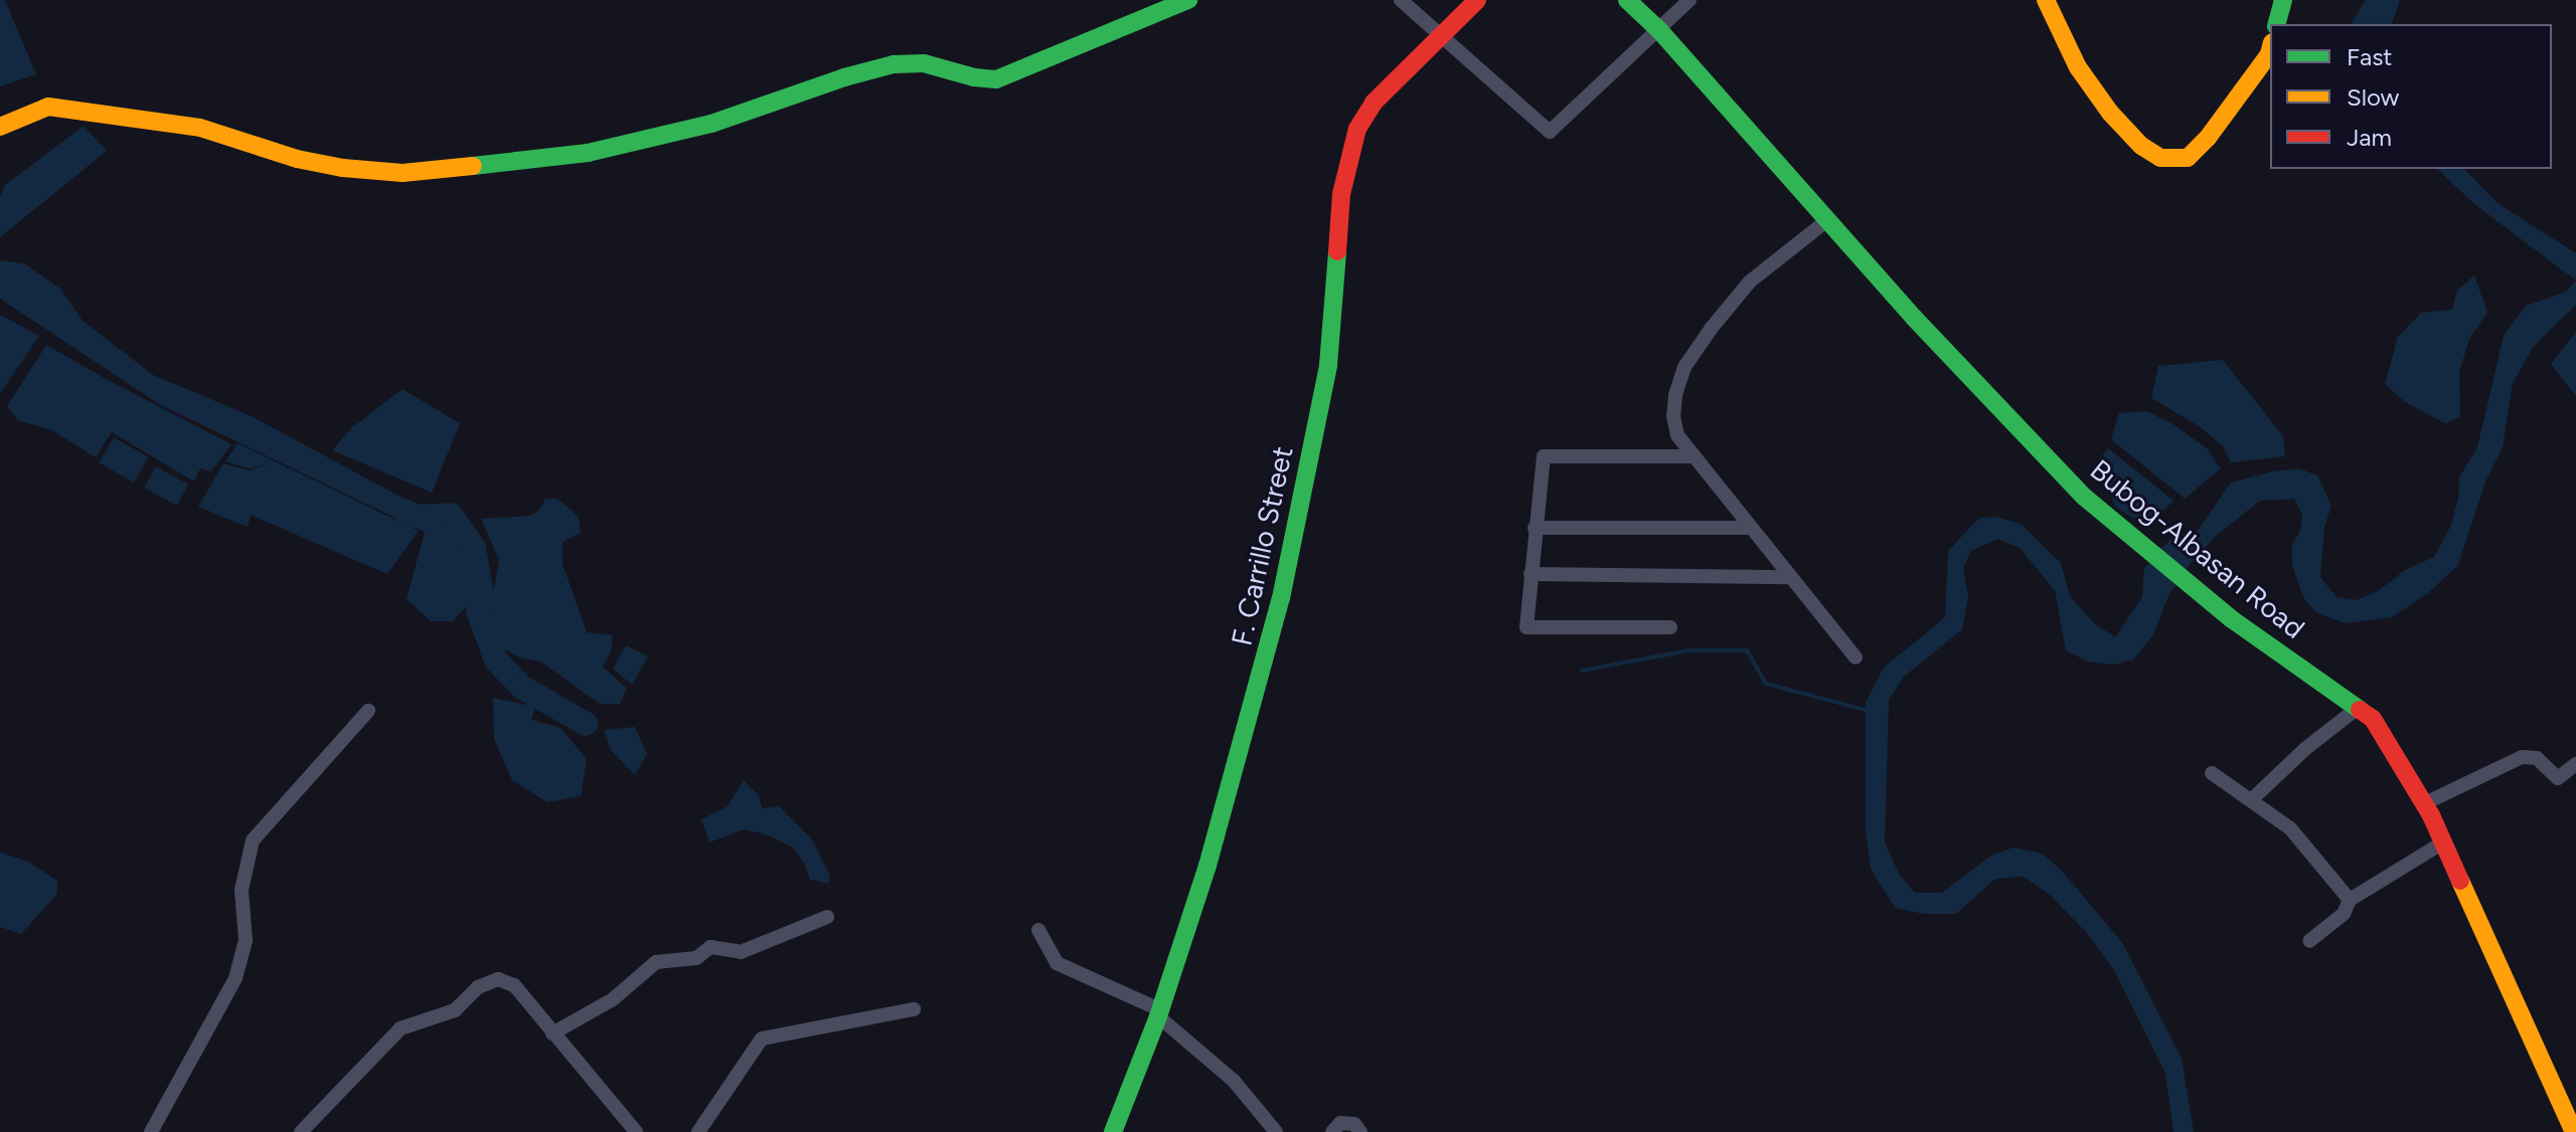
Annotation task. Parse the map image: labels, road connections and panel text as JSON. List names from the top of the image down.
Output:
{
  "streets": {
    "street": ["F. Carrillo Street", "Bubog-Albasan Road"]
  },
  "legend": ["Fast", "Slow", "Jam"]
}
